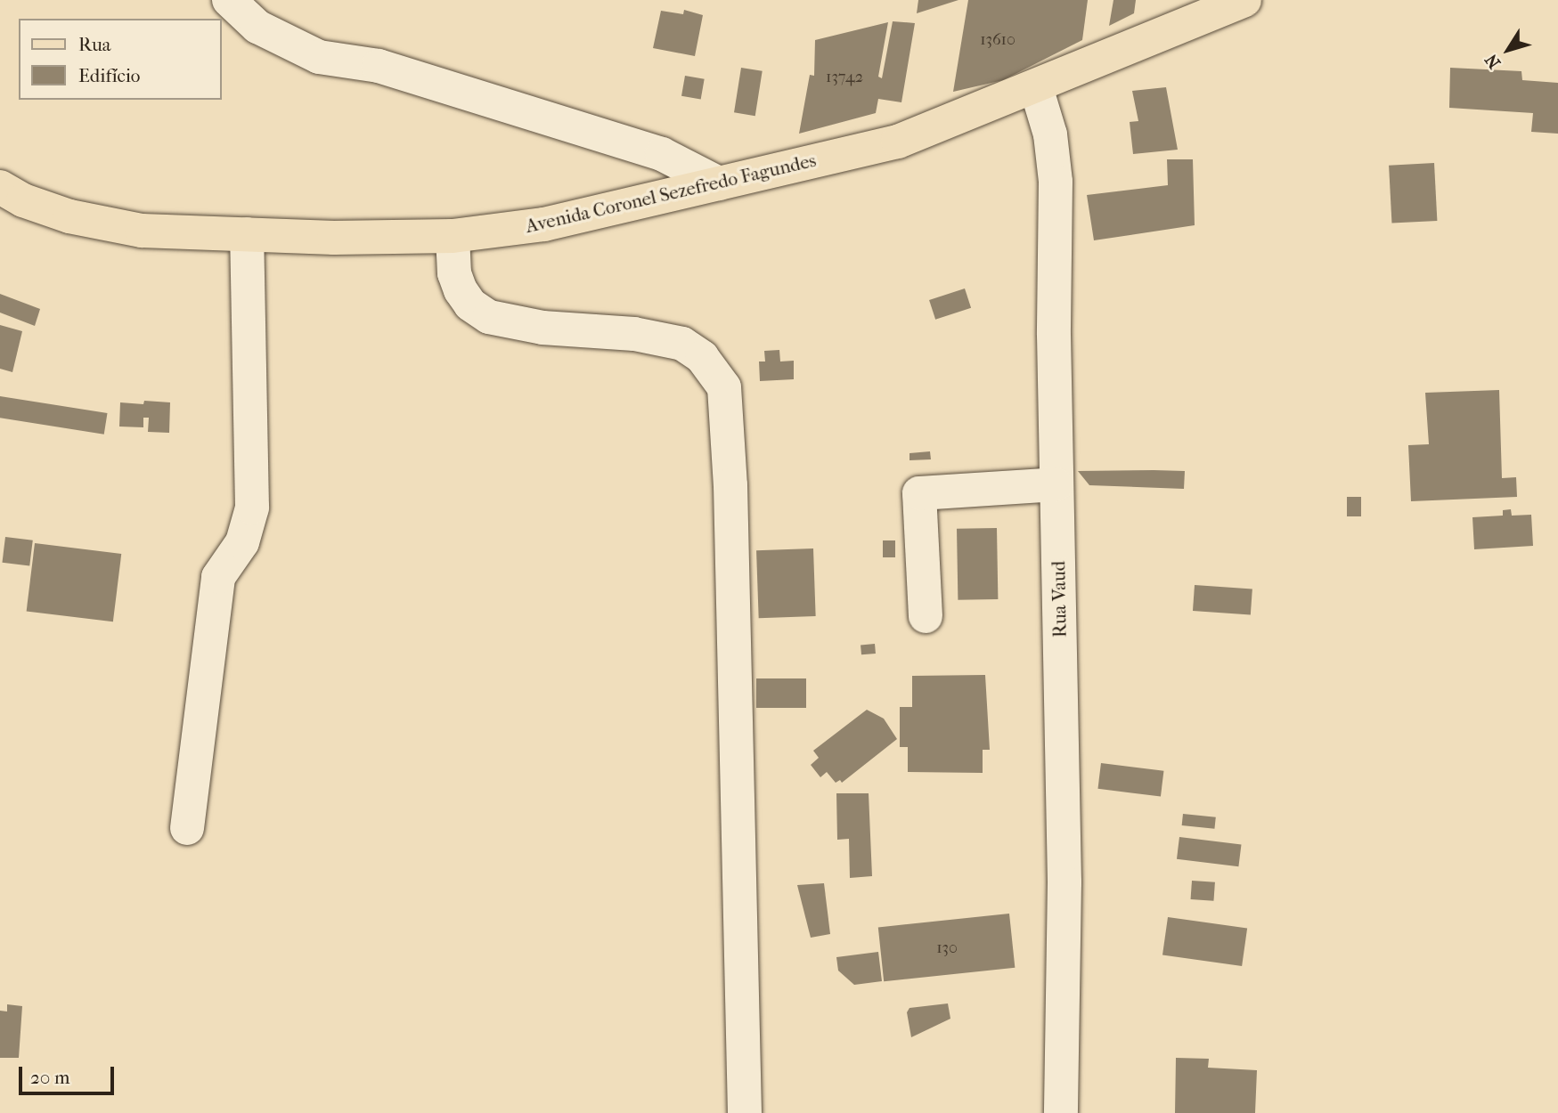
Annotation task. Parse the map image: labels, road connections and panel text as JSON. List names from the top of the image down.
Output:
{
  "streets": {
    "main road": ["Avenida Coronel Sezefredo Fagundes"],
    "street": ["Rua Vaud"]
  },
  "crossings": [
    ["Avenida Coronel Sezefredo Fagundes", "Rua Vaud"]
  ],
  "house_numbers": ["13610", "13742", "130"],
  "legend": ["Rua", "Edifício"],
  "scale_bar": "20 m",
  "north": "bottom left"
}
